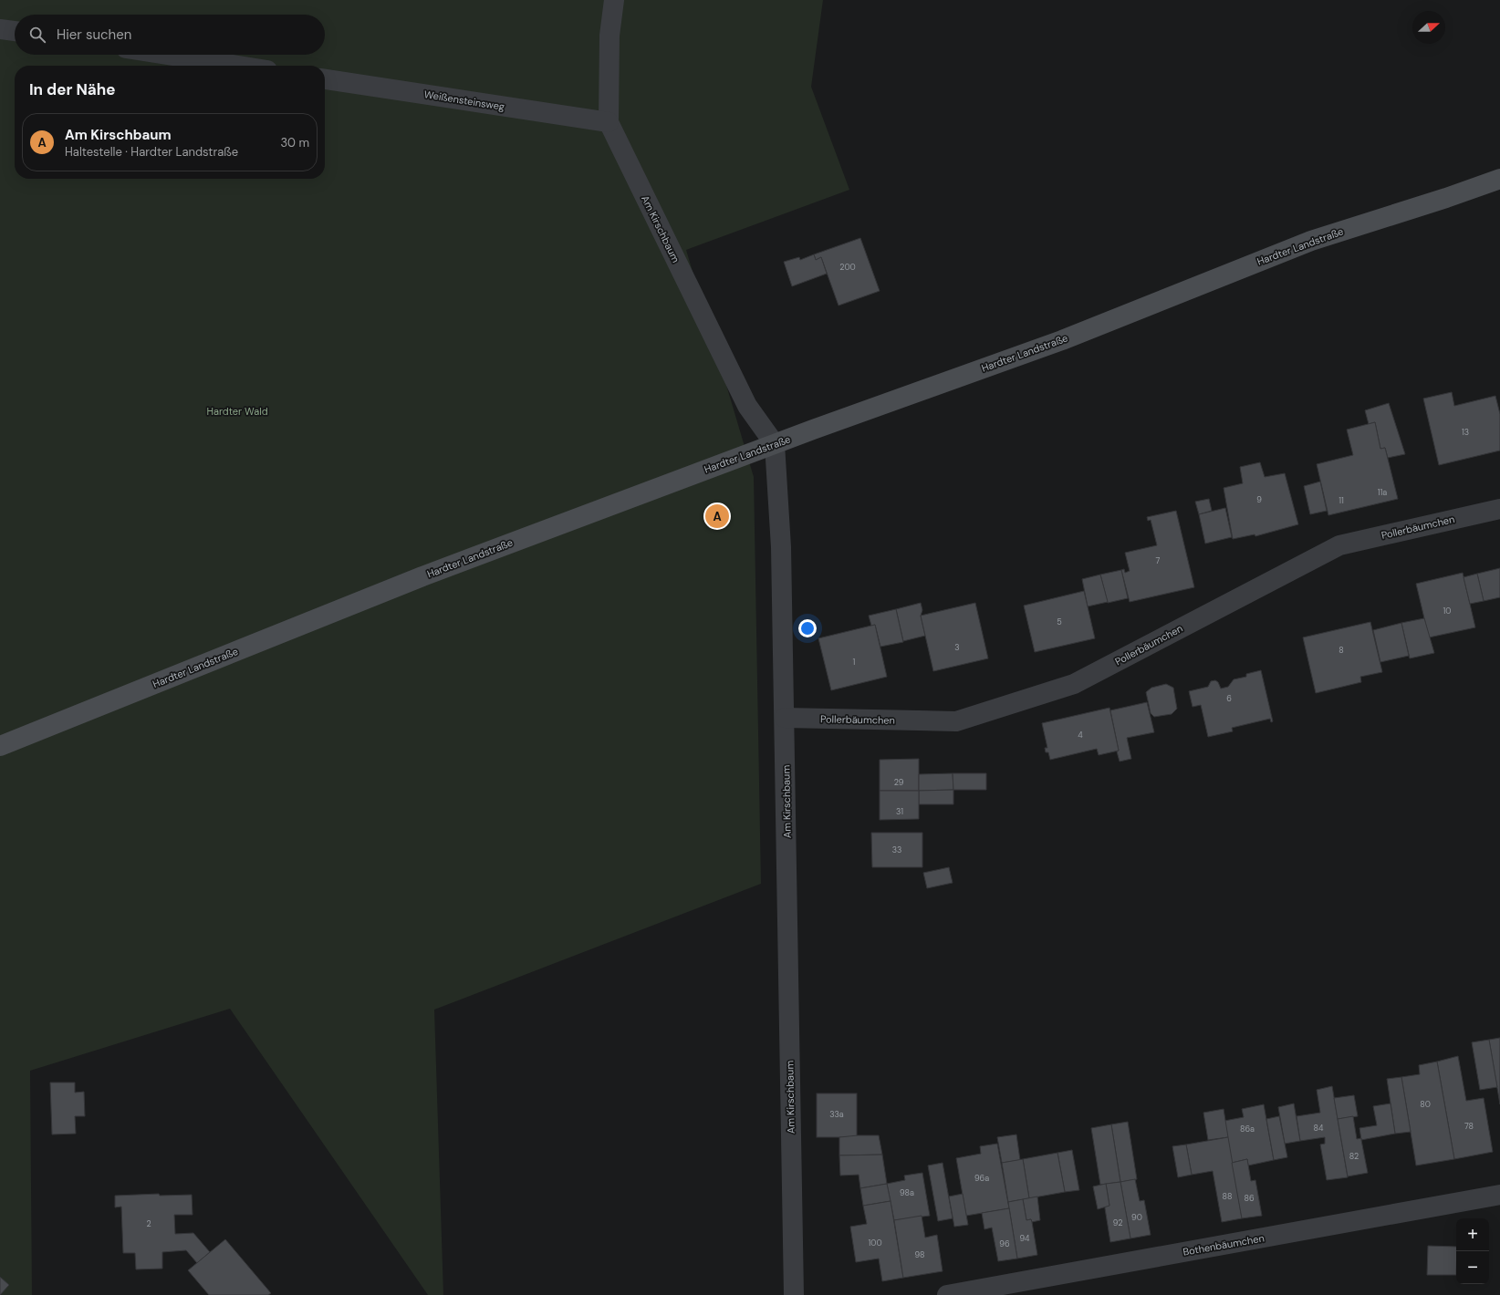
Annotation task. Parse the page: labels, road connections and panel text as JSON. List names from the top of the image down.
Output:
{
  "streets": {
    "main road": ["Hardter Landstraße"],
    "street": [
      "Weißensteinsweg",
      "Am Kirschbaum",
      "Pollerbäumchen",
      "Bothenbäumchen"
    ]
  },
  "crossings": [
    ["Weißensteinsweg", "Am Kirschbaum"],
    ["Am Kirschbaum", "Hardter Landstraße"],
    ["Am Kirschbaum", "Pollerbäumchen"]
  ],
  "parks": ["Hardter Wald"],
  "house_numbers": [
    "200",
    "13",
    "11a",
    "9",
    "11",
    "7",
    "10",
    "5",
    "3",
    "8",
    "1",
    "6",
    "4",
    "29",
    "31",
    "33",
    "80",
    "33a",
    "78",
    "84",
    "86a",
    "82",
    "96a",
    "98a",
    "88",
    "86",
    "90",
    "92",
    "2",
    "94",
    "100",
    "96",
    "98"
  ],
  "north": "right",
  "page": {
    "search": "Hier suchen",
    "heading": "In der Nähe",
    "list": [
      {
        "mark": "A",
        "name": "Am Kirschbaum",
        "note": "Haltestelle · Hardter Landstraße",
        "value": "30 m"
      }
    ],
    "pins": "A",
    "map_buttons": ["+", "−"]
  }
}
